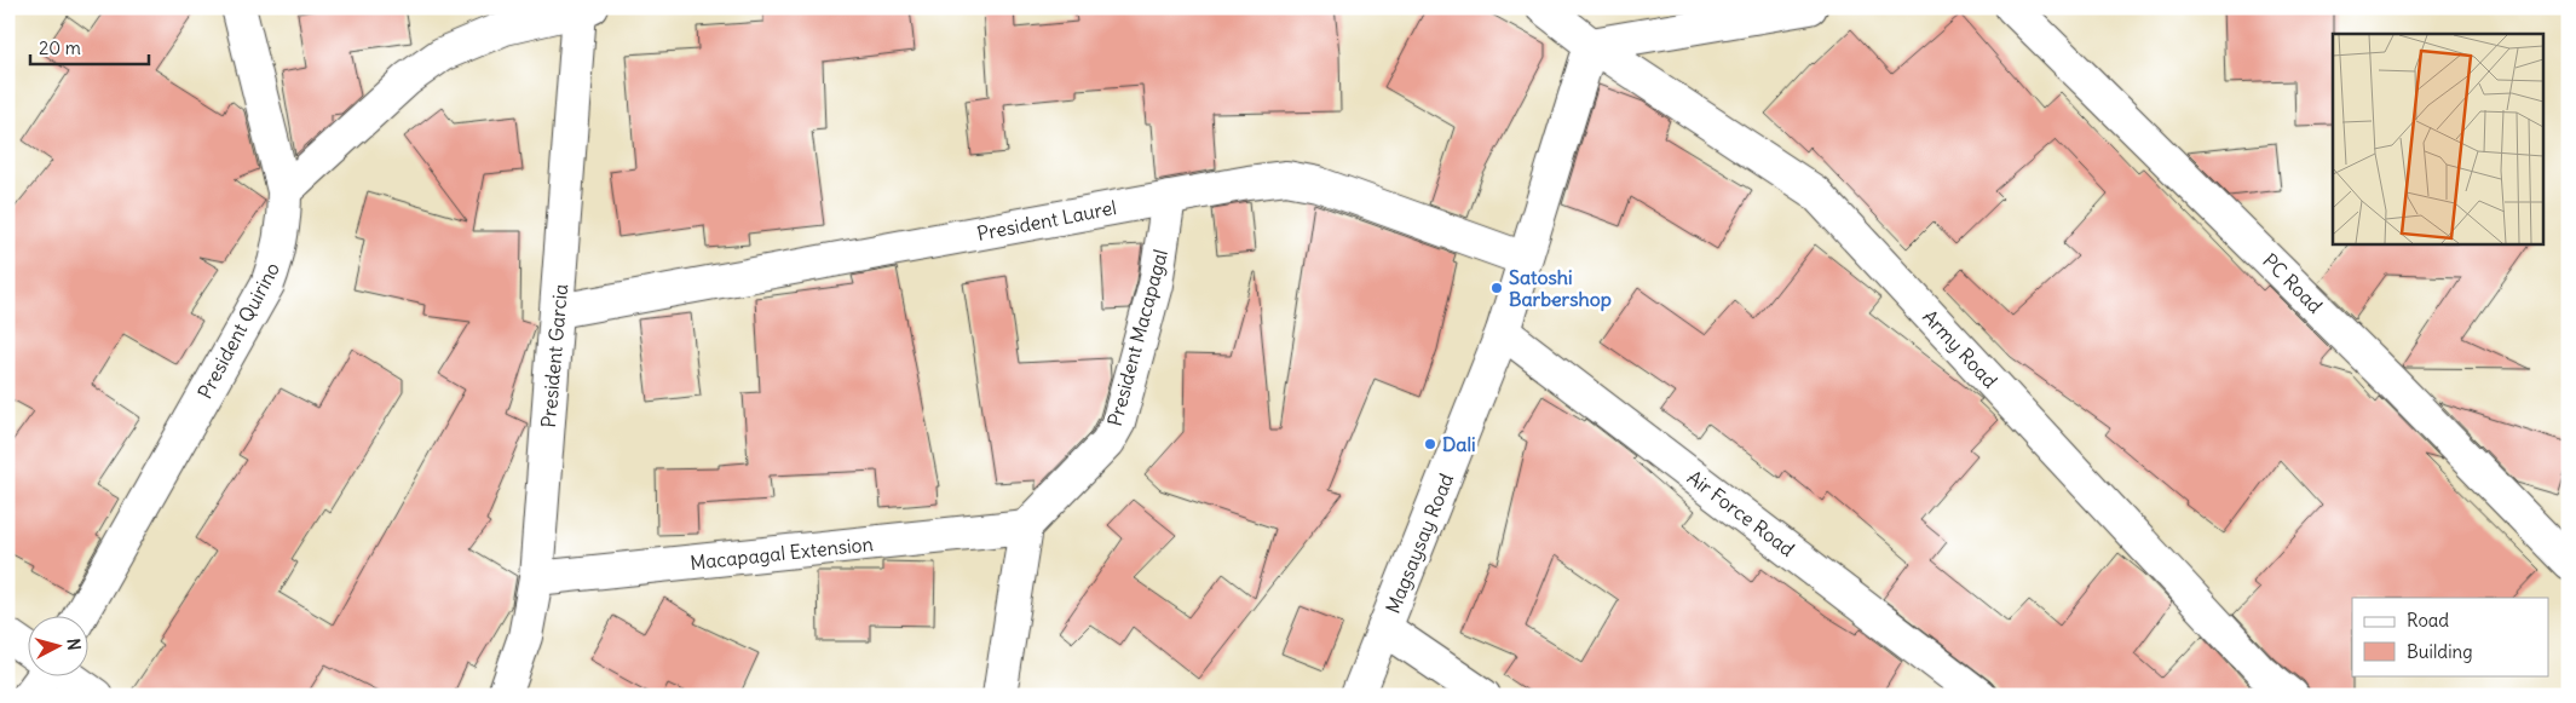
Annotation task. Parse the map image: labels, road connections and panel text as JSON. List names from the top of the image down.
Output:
{
  "streets": {
    "street": [
      "President Laurel",
      "PC Road",
      "President Quirino",
      "President Macapagal",
      "Army Road",
      "President Garcia",
      "Air Force Road",
      "Magsaysay Road",
      "Macapagal Extension"
    ]
  },
  "crossings": [
    ["President Laurel", "President Macapagal"],
    ["President Laurel", "President Garcia"],
    ["President Laurel", "Magsaysay Road"],
    ["President Quirino", "President Garcia"],
    ["President Macapagal", "Macapagal Extension"],
    ["Army Road", "Magsaysay Road"],
    ["President Garcia", "Macapagal Extension"],
    ["Air Force Road", "Magsaysay Road"]
  ],
  "places": ["Satoshi Barbershop", "Dali"],
  "legend": ["Road", "Building"],
  "scale_bar": "20 m",
  "north": "right"
}
